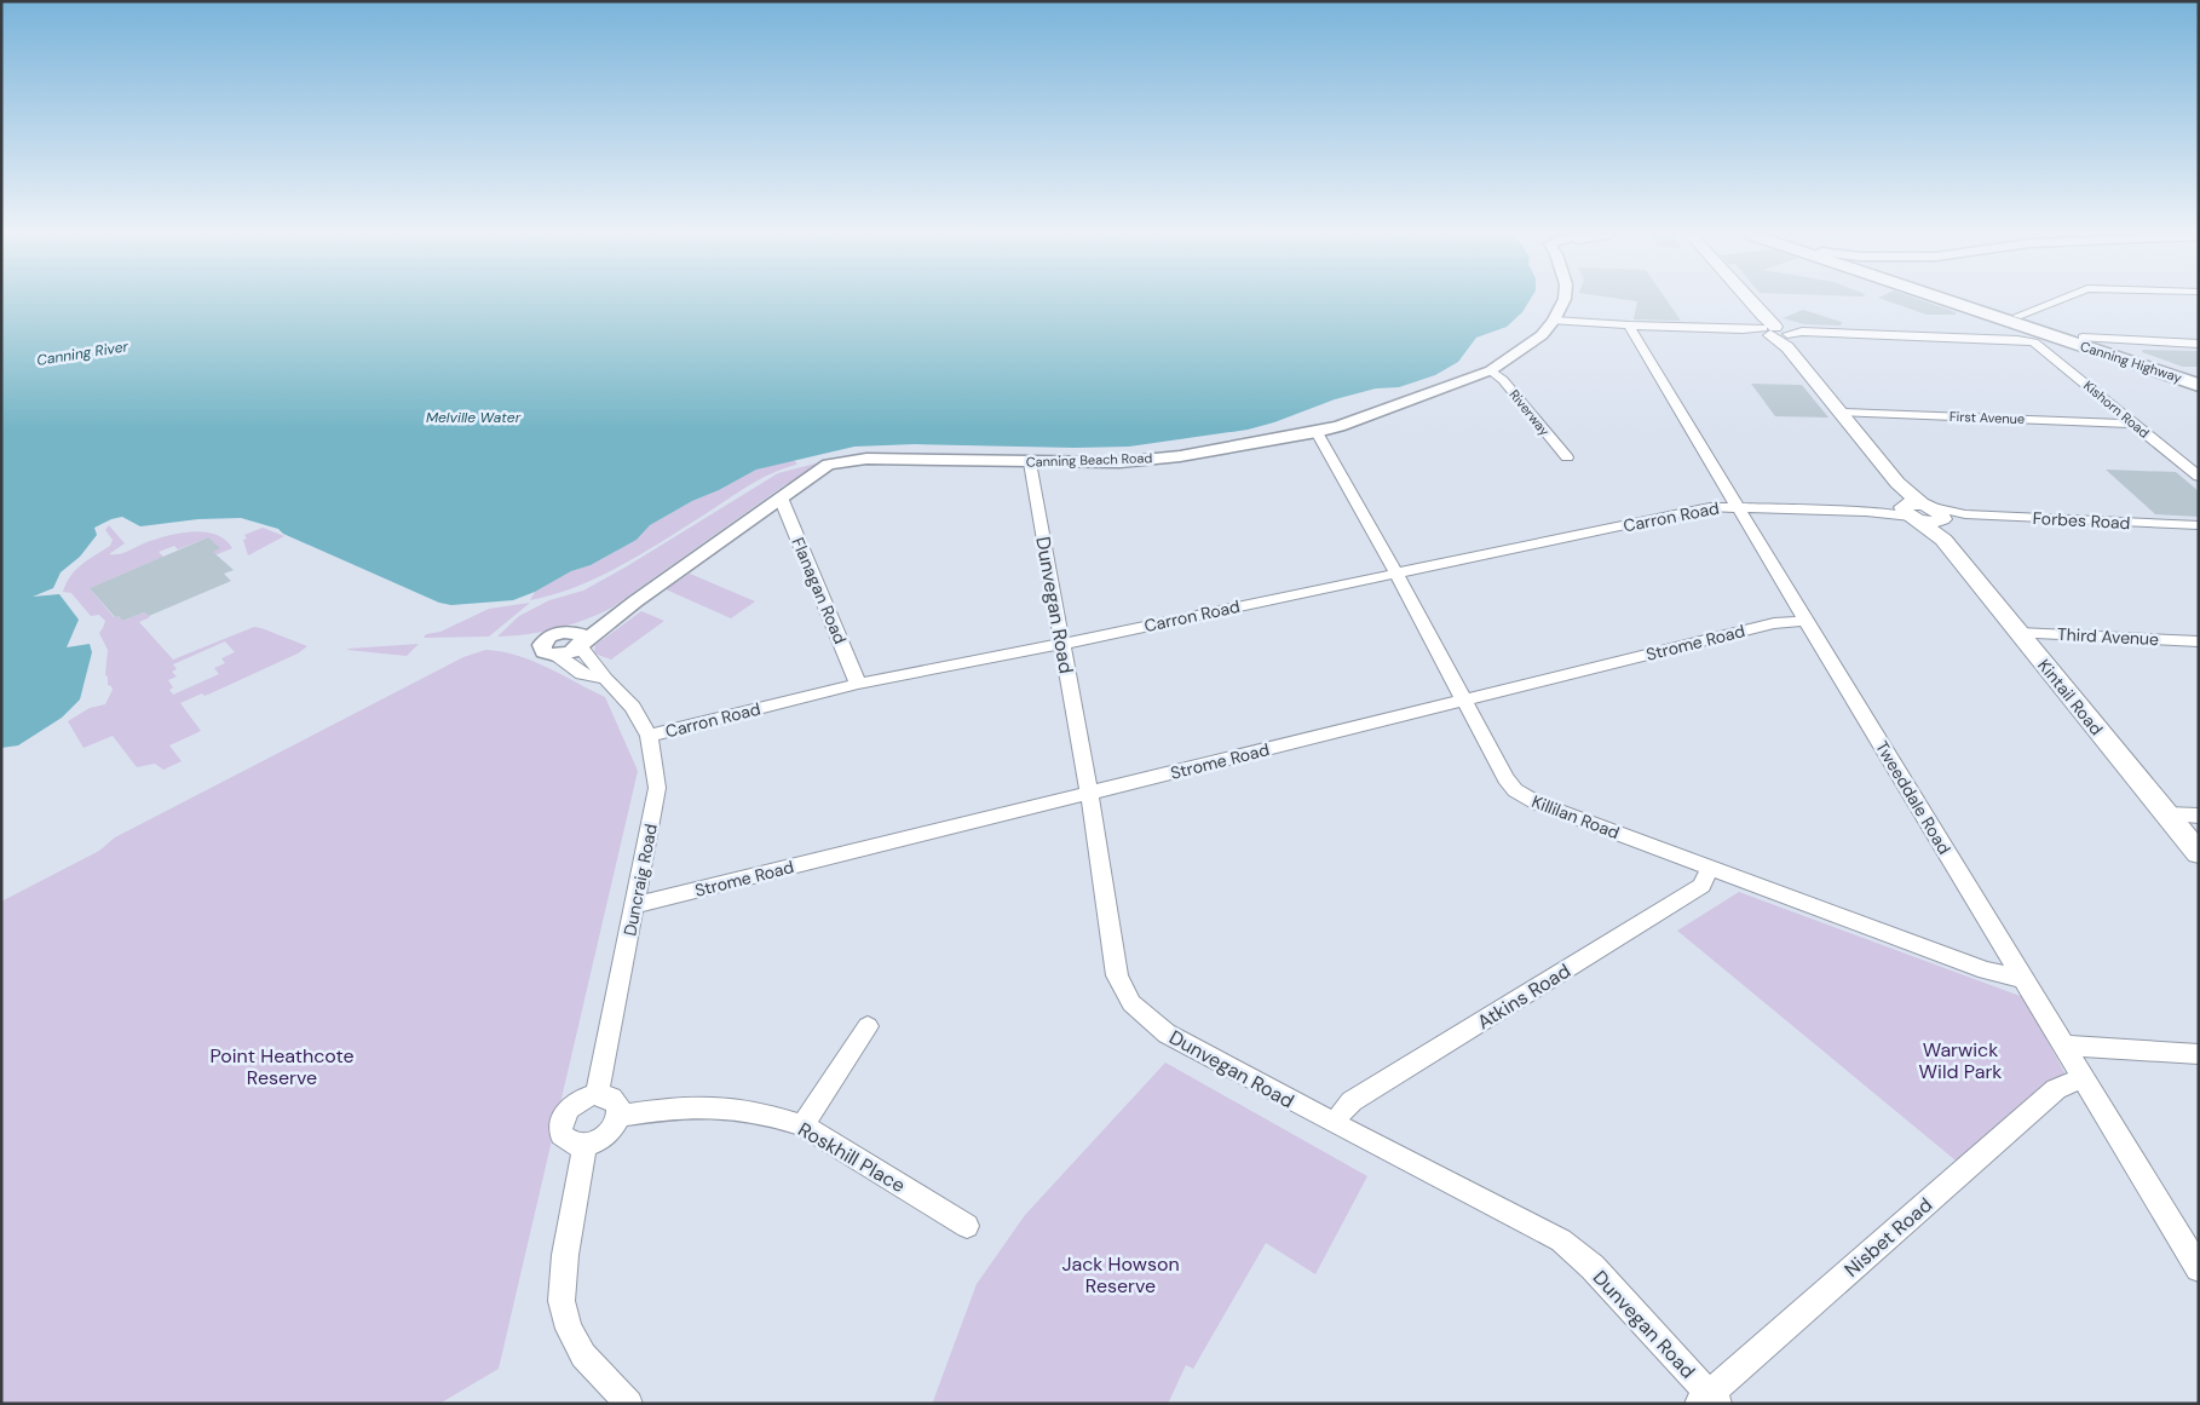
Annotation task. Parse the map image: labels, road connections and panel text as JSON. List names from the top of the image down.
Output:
{
  "streets": {
    "highway": ["Canning Highway"],
    "main road": ["Kintail Road"],
    "street": [
      "Kishorn Road",
      "Riverway",
      "First Avenue",
      "Canning Beach Road",
      "Carron Road",
      "Forbes Road",
      "Flanagan Road",
      "Dunvegan Road",
      "Third Avenue",
      "Strome Road",
      "Tweeddale Road",
      "Killilan Road",
      "Duncraig Road",
      "Atkins Road",
      "Roskhill Place",
      "Nisbet Road"
    ]
  },
  "crossings": [
    ["Kishorn Road", "First Avenue"],
    ["Kishorn Road", "Kintail Road"],
    ["Riverway", "Canning Beach Road"],
    ["First Avenue", "Kintail Road"],
    ["Canning Beach Road", "Flanagan Road"],
    ["Canning Beach Road", "Dunvegan Road"],
    ["Canning Beach Road", "Killilan Road"],
    ["Canning Beach Road", "Duncraig Road"],
    ["Carron Road", "Forbes Road"],
    ["Carron Road", "Flanagan Road"],
    ["Carron Road", "Dunvegan Road"],
    ["Carron Road", "Tweeddale Road"],
    ["Carron Road", "Killilan Road"],
    ["Carron Road", "Duncraig Road"],
    ["Forbes Road", "Kintail Road"],
    ["Forbes Road", "Tweeddale Road"],
    ["Dunvegan Road", "Strome Road"],
    ["Dunvegan Road", "Atkins Road"],
    ["Dunvegan Road", "Nisbet Road"],
    ["Third Avenue", "Kintail Road"],
    ["Strome Road", "Tweeddale Road"],
    ["Strome Road", "Killilan Road"],
    ["Strome Road", "Duncraig Road"],
    ["Tweeddale Road", "Killilan Road"],
    ["Tweeddale Road", "Nisbet Road"],
    ["Killilan Road", "Atkins Road"],
    ["Duncraig Road", "Roskhill Place"]
  ],
  "water": ["Canning River", "Melville Water"],
  "parks": ["Warwick Wild Park", "Point Heathcote Reserve", "Jack Howson Reserve"]
}
